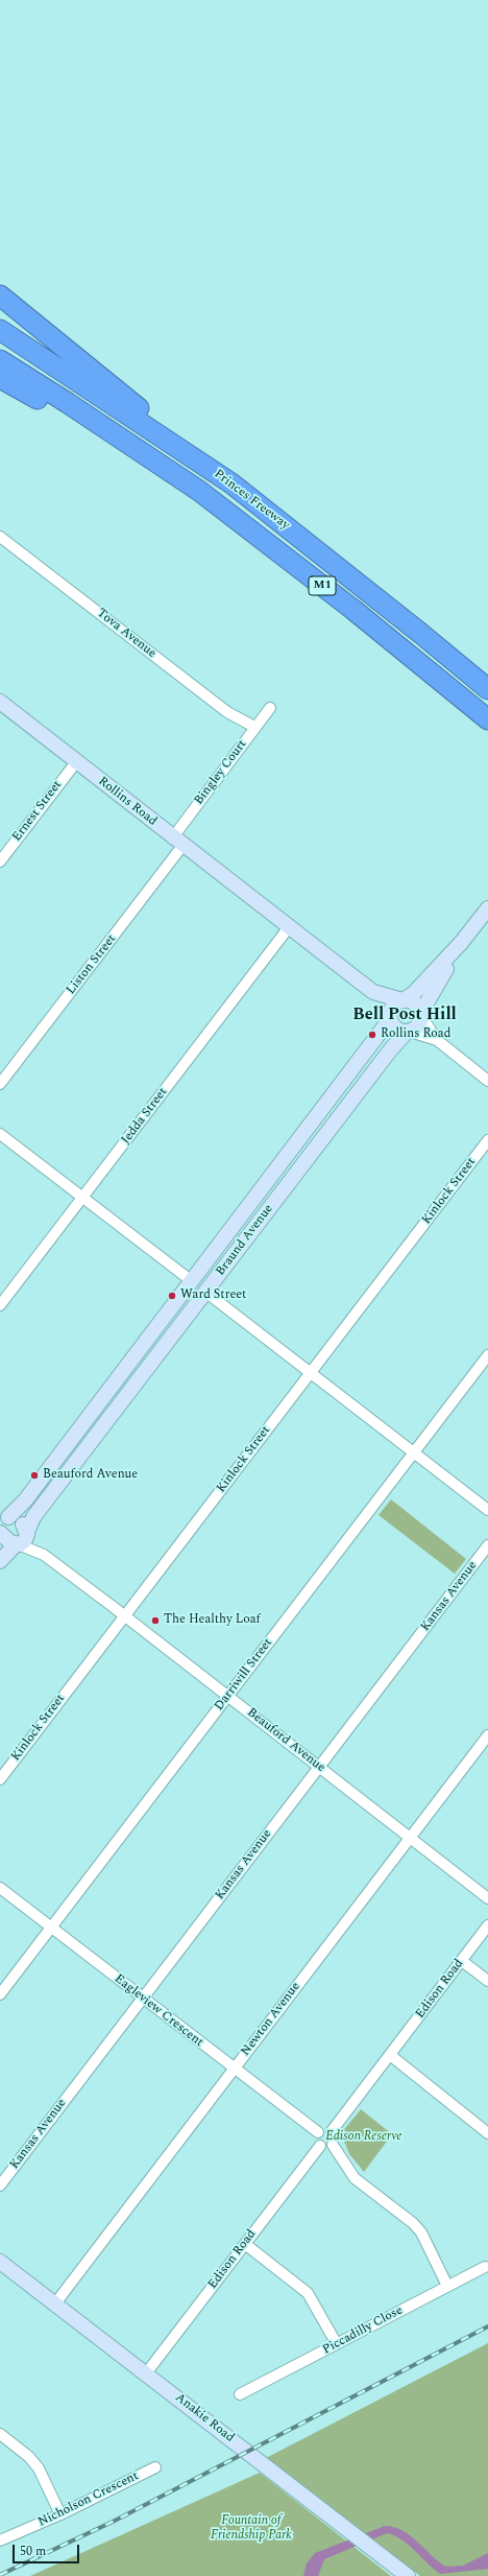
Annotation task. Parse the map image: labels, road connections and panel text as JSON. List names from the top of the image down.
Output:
{
  "streets": {
    "highway": ["Princes Freeway", "M1"],
    "street": [
      "Tova Avenue",
      "Bingley Court",
      "Rollins Road",
      "Ernest Street",
      "Liston Street",
      "Jedda Street",
      "Kinlock Street",
      "Braund Avenue",
      "Kansas Avenue",
      "Darriwill Street",
      "Beauford Avenue",
      "Edison Road",
      "Eagleview Crescent",
      "Newton Avenue",
      "Piccadilly Close",
      "Anakie Road",
      "Nicholson Crescent"
    ]
  },
  "crossings": [
    ["Tova Avenue", "Bingley Court"],
    ["Bingley Court", "Rollins Road"],
    ["Bingley Court", "Liston Street"],
    ["Rollins Road", "Ernest Street"],
    ["Rollins Road", "Liston Street"],
    ["Rollins Road", "Jedda Street"],
    ["Rollins Road", "Braund Avenue"],
    ["Kinlock Street", "Beauford Avenue"],
    ["Braund Avenue", "Beauford Avenue"],
    ["Kansas Avenue", "Beauford Avenue"],
    ["Kansas Avenue", "Eagleview Crescent"],
    ["Darriwill Street", "Beauford Avenue"],
    ["Darriwill Street", "Eagleview Crescent"],
    ["Beauford Avenue", "Newton Avenue"],
    ["Edison Road", "Eagleview Crescent"],
    ["Edison Road", "Anakie Road"],
    ["Eagleview Crescent", "Newton Avenue"],
    ["Newton Avenue", "Anakie Road"]
  ],
  "districts": ["Bell Post Hill"],
  "parks": ["Edison Reserve", "Fountain of Friendship Park"],
  "places": [
    "Rollins Road",
    "Ward Street",
    "Beauford Avenue",
    "The Healthy Loaf"
  ],
  "scale_bar": "50 m"
}
